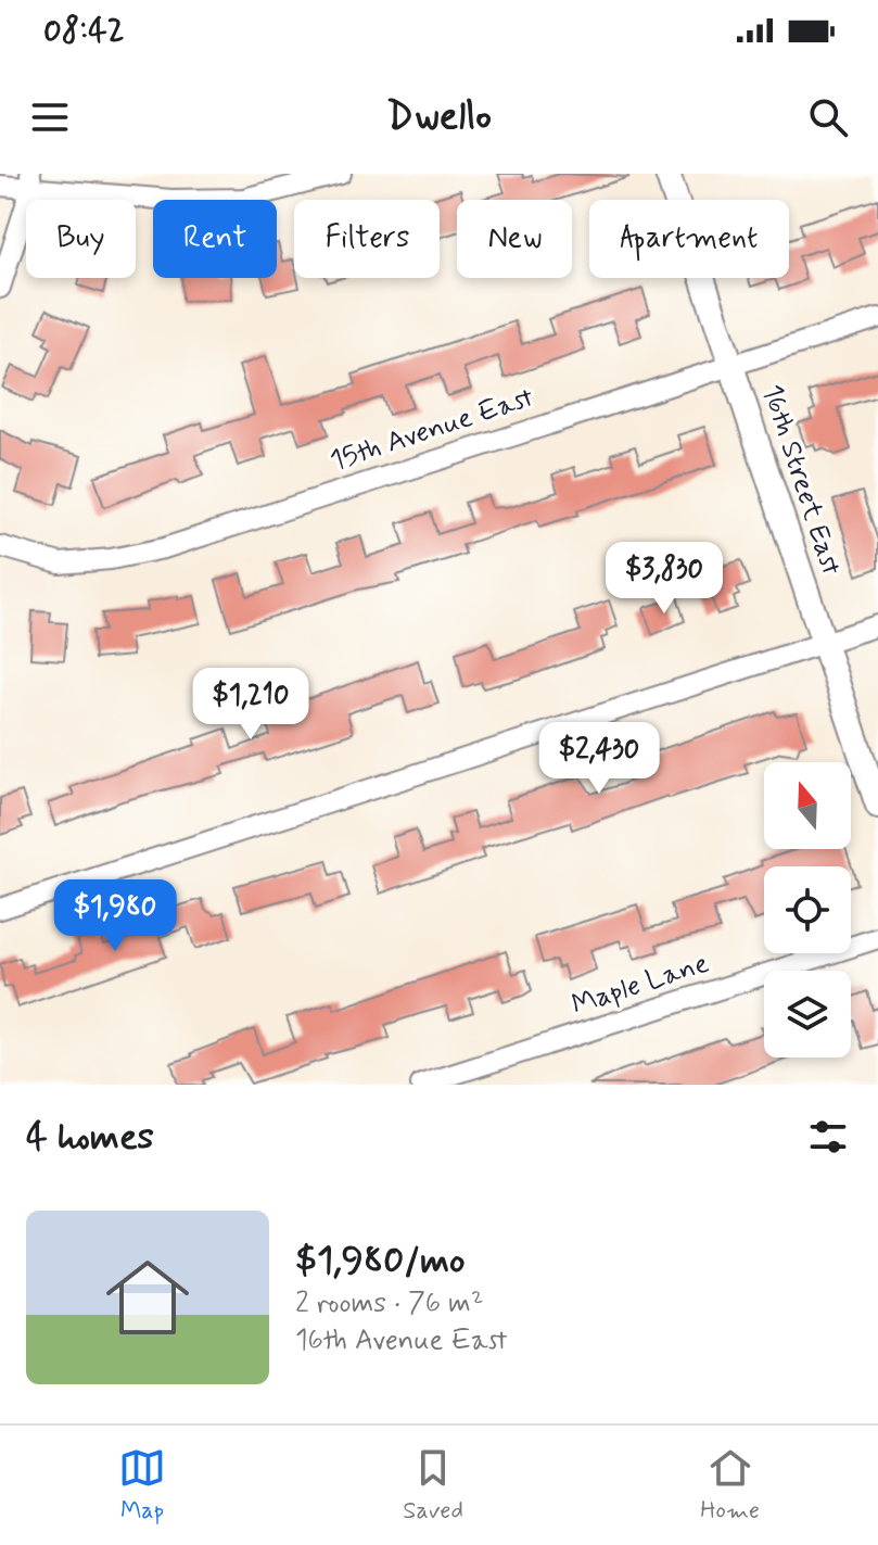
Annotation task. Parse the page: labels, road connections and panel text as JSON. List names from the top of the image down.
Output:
{
  "streets": {
    "street": ["15th Avenue East", "16th Street East", "Maple Lane"]
  },
  "crossings": [
    ["15th Avenue East", "16th Street East"]
  ],
  "north": "top",
  "page": {
    "status": "08:42",
    "header": "Dwello",
    "chip": [
      "Buy",
      "Rent",
      "Filters",
      "New",
      "Apartment"
    ],
    "price": [
      "$3,830",
      "$1,210",
      "$2,430",
      "$1,980"
    ],
    "heading": "4 homes",
    "list": [
      {
        "name": "$1,980/mo",
        "note": "2 rooms · 76 m² · 16th Avenue East"
      }
    ],
    "tabs": ["Map", "Saved", "Home"]
  }
}
